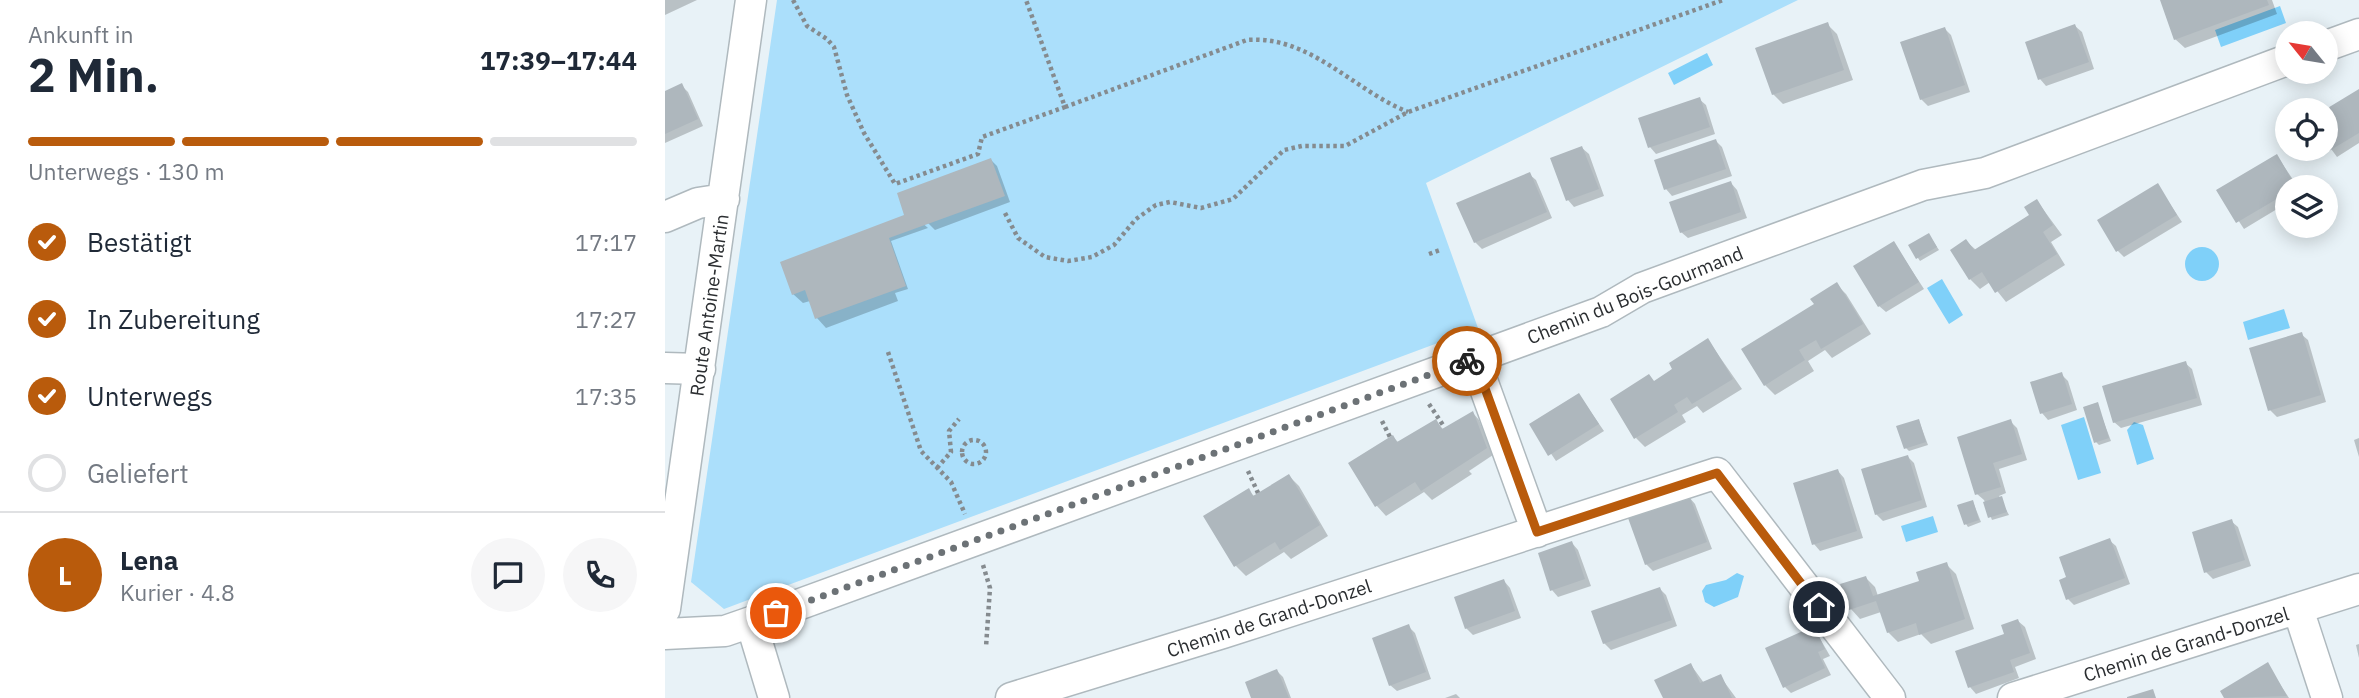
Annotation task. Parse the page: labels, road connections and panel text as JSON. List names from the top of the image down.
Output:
{
  "streets": {
    "street": ["Chemin du Bois-Gourmand", "Route Antoine-Martin", "Chemin de Grand-Donzel"]
  },
  "north": "top left",
  "page": {
    "heading": ["2 Min.", "Ankunft in", "17:39–17:44"],
    "panel": ["Lena", "Kurier · 4.8"],
    "bar": "Unterwegs · 130 m",
    "list": [
      ["Bestätigt", "17:17"],
      ["In Zubereitung", "17:27"],
      ["Unterwegs", "17:35"],
      "Geliefert"
    ],
    "round": "L"
  }
}
